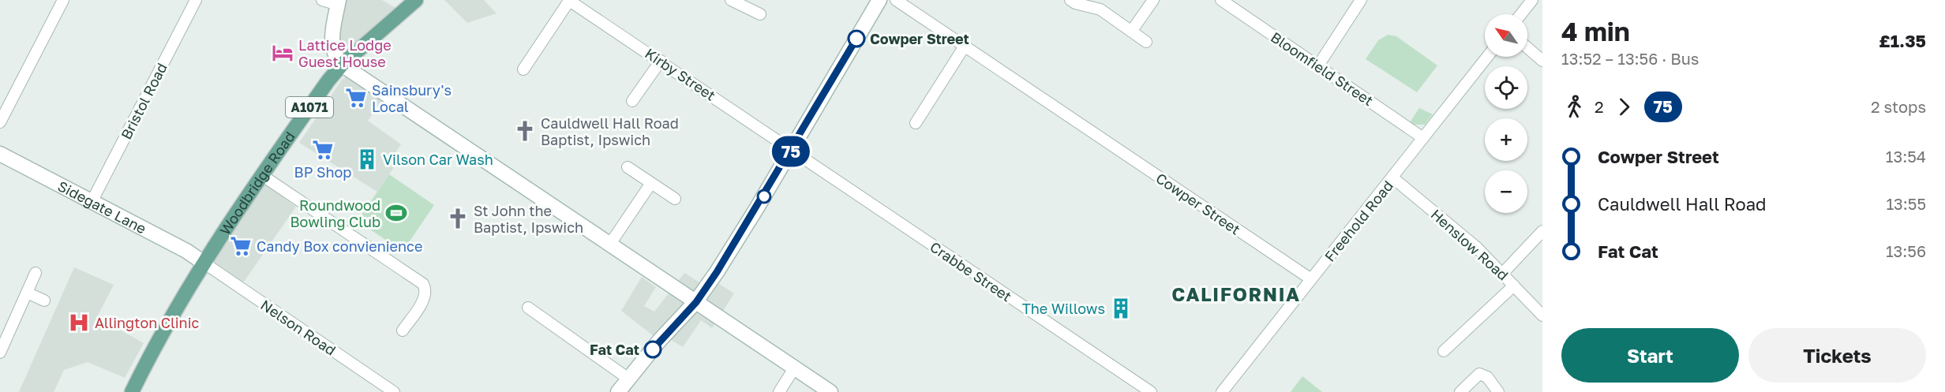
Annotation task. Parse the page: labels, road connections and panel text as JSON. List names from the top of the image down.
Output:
{
  "streets": {
    "main road": ["A1071", "Woodbridge Road"],
    "street": [
      "Bloomfield Street",
      "Kirby Street",
      "Bristol Road",
      "Cowper Street",
      "Sidegate Lane",
      "Freehold Road",
      "Henslow Road",
      "Crabbe Street",
      "Nelson Road"
    ]
  },
  "crossings": [
    ["Bloomfield Street", "Freehold Road"],
    ["Kirby Street", "Crabbe Street"],
    ["Bristol Road", "Sidegate Lane"],
    ["Woodbridge Road", "Sidegate Lane"],
    ["Woodbridge Road", "Nelson Road"],
    ["Cowper Street", "Freehold Road"],
    ["Sidegate Lane", "Nelson Road"],
    ["Freehold Road", "Henslow Road"]
  ],
  "districts": ["CALIFORNIA"],
  "places": {
    "other": ["Cowper Street", "Fat Cat"],
    "hotel": ["Lattice Lodge Guest House"],
    "supermarket": ["Sainsbury's Local", "BP Shop", "Candy Box convienience"],
    "church": ["Cauldwell Hall Road Baptist, Ipswich", "St John the Baptist, Ipswich"],
    "building": ["Vilson Car Wash", "The Willows"],
    "sports": ["Roundwood Bowling Club"],
    "hospital": ["Allington Clinic"]
  },
  "lines": ["bus line 75"],
  "north": "top left",
  "page": {
    "on_map": "75",
    "heading": ["4 min", "13:52 – 13:56 · Bus", "£1.35"],
    "map_buttons": ["+", "−"],
    "legs": ["2", "75", "2 stops"],
    "list": [
      {
        "name": "Cowper Street",
        "value": "13:54"
      },
      {
        "name": "Cauldwell Hall Road",
        "value": "13:55"
      },
      {
        "name": "Fat Cat",
        "value": "13:56"
      }
    ],
    "buttons": ["Start", "Tickets"]
  }
}
